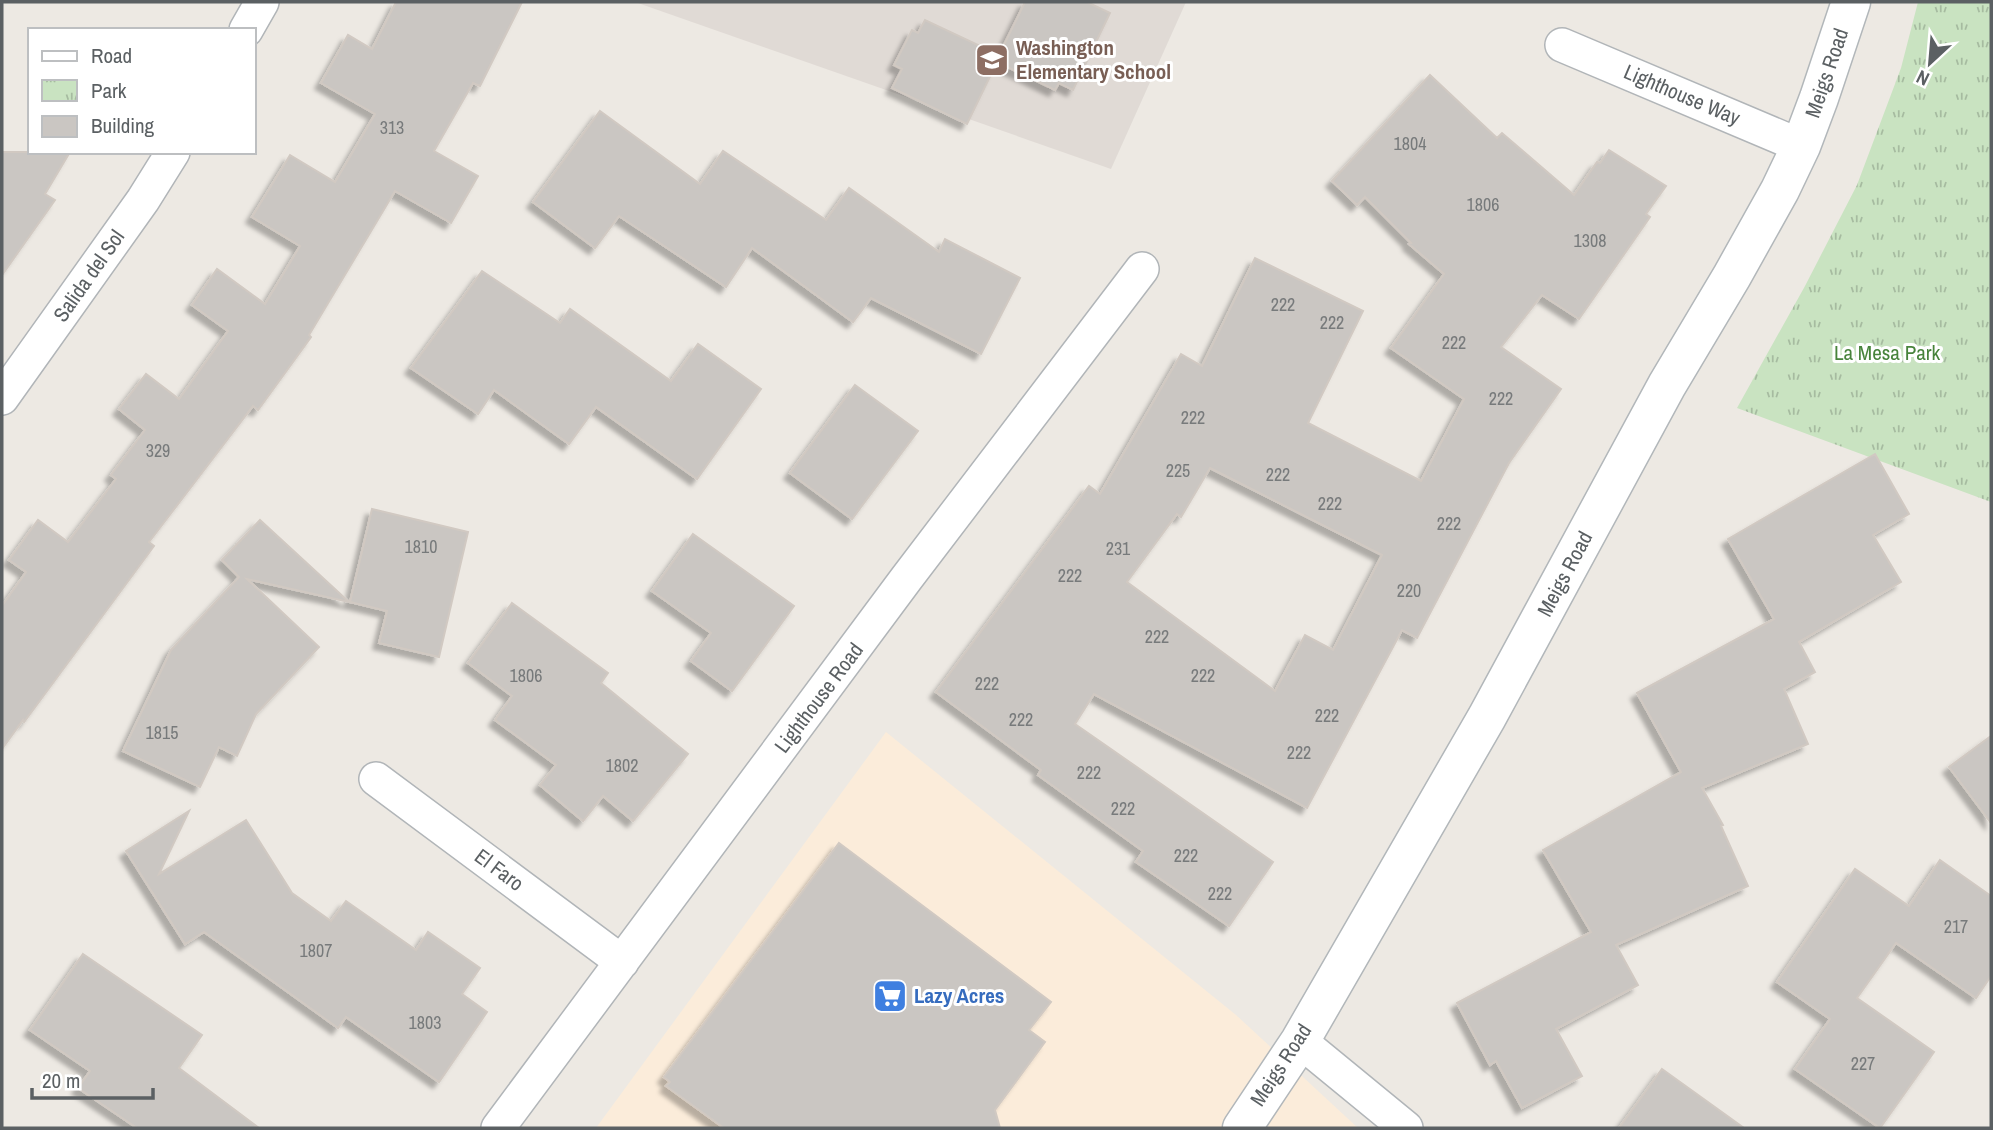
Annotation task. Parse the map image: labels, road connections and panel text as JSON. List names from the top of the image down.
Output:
{
  "streets": {
    "main road": ["Meigs Road"],
    "street": [
      "Lighthouse Way",
      "Salida del Sol",
      "Lighthouse Road",
      "El Faro"
    ]
  },
  "crossings": [
    ["Meigs Road", "Lighthouse Way"],
    ["Lighthouse Road", "El Faro"]
  ],
  "parks": ["La Mesa Park"],
  "places": {
    "school or university": ["Washington Elementary School"],
    "supermarket": ["Lazy Acres"]
  },
  "house_numbers": [
    "313",
    "1804",
    "1806",
    "1308",
    "222",
    "222",
    "222",
    "222",
    "222",
    "329",
    "225",
    "222",
    "222",
    "222",
    "1810",
    "231",
    "222",
    "220",
    "222",
    "1806",
    "222",
    "222",
    "222",
    "222",
    "1815",
    "222",
    "1802",
    "222",
    "222",
    "222",
    "222",
    "217",
    "1807",
    "1803",
    "227"
  ],
  "legend": ["Road", "Park", "Building"],
  "scale_bar": "20 m",
  "north": "bottom left"
}
